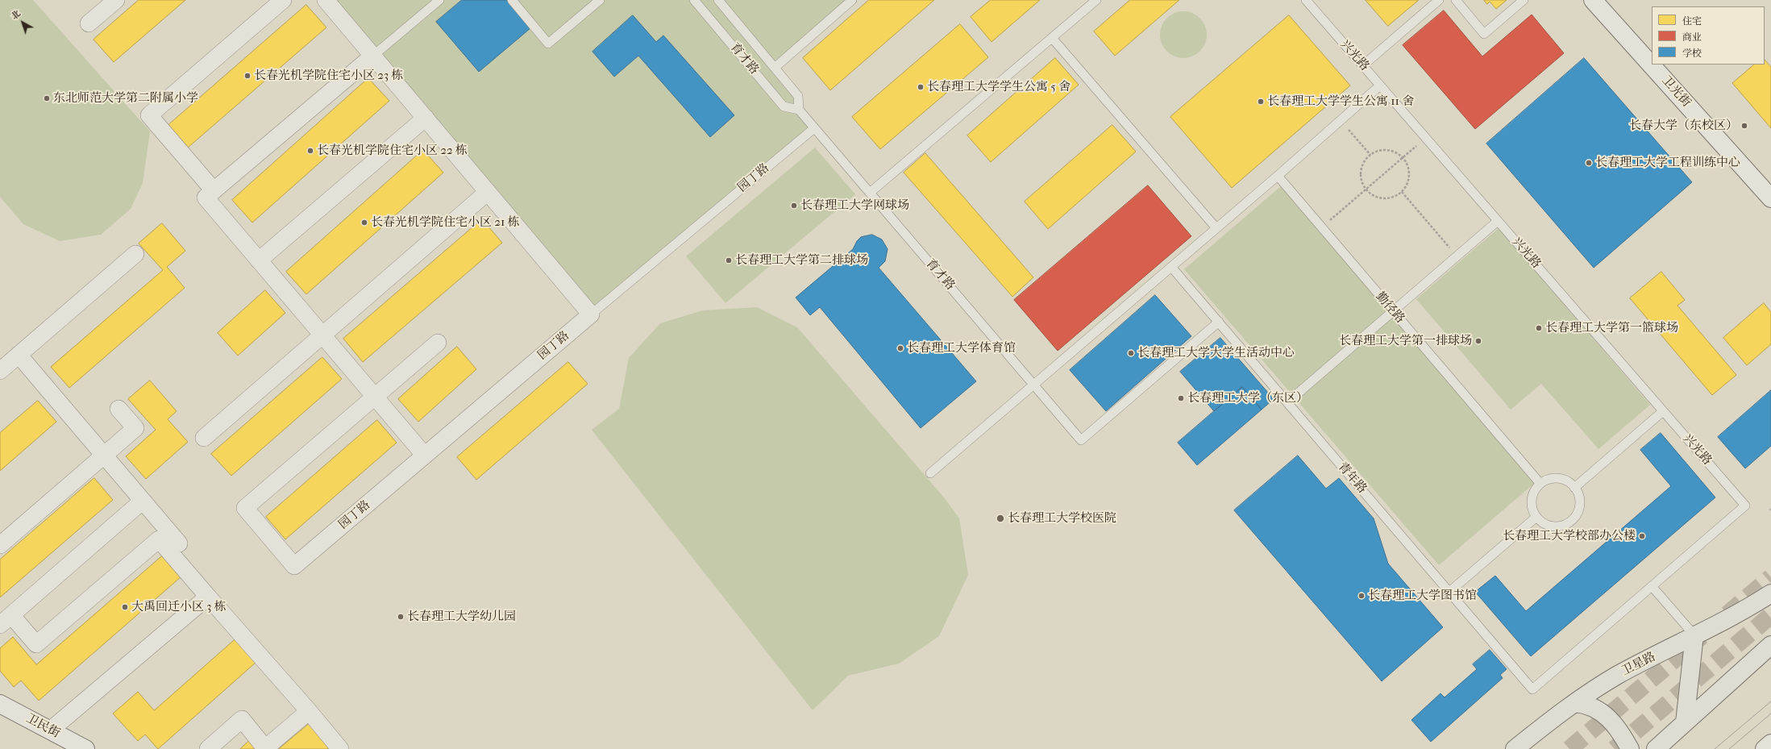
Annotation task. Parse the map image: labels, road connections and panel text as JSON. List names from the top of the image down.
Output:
{
  "streets": {
    "main road": ["卫光街", "卫星路", "卫民街"],
    "street": ["园丁路"],
    "lane": [
      "兴光路",
      "育才路",
      "勤径路",
      "青年路"
    ]
  },
  "crossings": [
    ["兴光路", "青年路"],
    ["育才路", "园丁路"],
    ["育才路", "青年路"]
  ],
  "places": [
    "长春光机学院住宅小区 23 栋",
    "长春理工大学学生公寓 5 舍",
    "东北师范大学第二附属小学",
    "长春理工大学学生公寓 11 舍",
    "长春大学（东校区）",
    "长春光机学院住宅小区 22 栋",
    "长春理工大学工程训练中心",
    "长春理工大学网球场",
    "长春光机学院住宅小区 21 栋",
    "长春理工大学第二排球场",
    "长春理工大学第一篮球场",
    "长春理工大学第一排球场",
    "长春理工大学体育馆",
    "长春理工大学大学生活动中心",
    "长春理工大学（东区）",
    "长春理工大学校医院",
    "长春理工大学校部办公楼",
    "长春理工大学图书馆",
    "大禹回迁小区 3 栋",
    "长春理工大学幼儿园"
  ],
  "legend": ["住宅", "商业", "学校"],
  "north": "top left"
}
